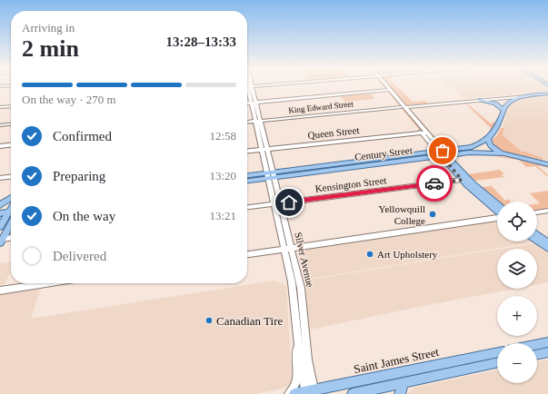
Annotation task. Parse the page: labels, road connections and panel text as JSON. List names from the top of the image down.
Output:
{
  "streets": {
    "main road": ["King Edward Street", "Century Street", "Saint James Street"],
    "street": ["Queen Street", "Kensington Street", "Silver Avenue"]
  },
  "crossings": [
    ["King Edward Street", "Silver Avenue"],
    ["Queen Street", "Silver Avenue"],
    ["Century Street", "Silver Avenue"],
    ["Kensington Street", "Silver Avenue"],
    ["Silver Avenue", "Saint James Street"]
  ],
  "places": ["Yellowquill College", "Art Upholstery", "Canadian Tire"],
  "page": {
    "heading": ["2 min", "Arriving in", "13:28–13:33"],
    "bar": "On the way · 270 m",
    "list": [
      ["Confirmed", "12:58"],
      ["Preparing", "13:20"],
      ["On the way", "13:21"],
      "Delivered"
    ],
    "map_buttons": ["+", "−"]
  }
}
